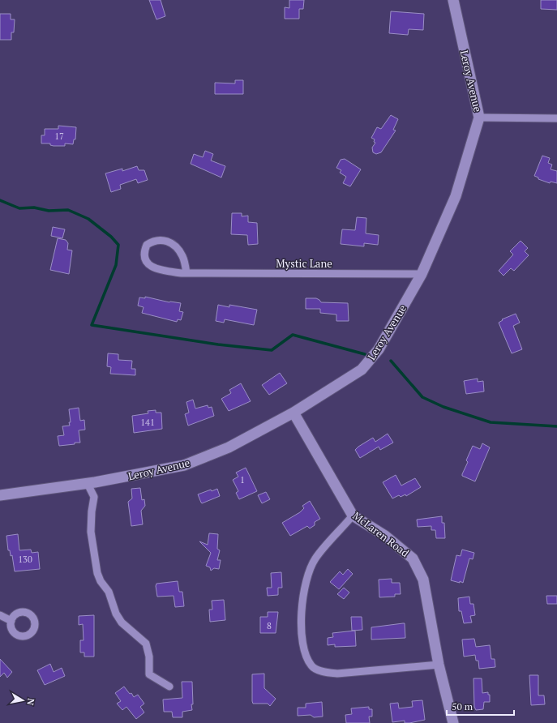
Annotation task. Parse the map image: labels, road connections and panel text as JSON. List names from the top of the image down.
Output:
{
  "streets": {
    "street": ["Leroy Avenue", "Mystic Lane", "McLaren Road"]
  },
  "crossings": [
    ["Leroy Avenue", "Mystic Lane"],
    ["Leroy Avenue", "McLaren Road"]
  ],
  "house_numbers": [
    "17",
    "141",
    "1",
    "130",
    "8"
  ],
  "scale_bar": "50 m",
  "north": "right"
}
